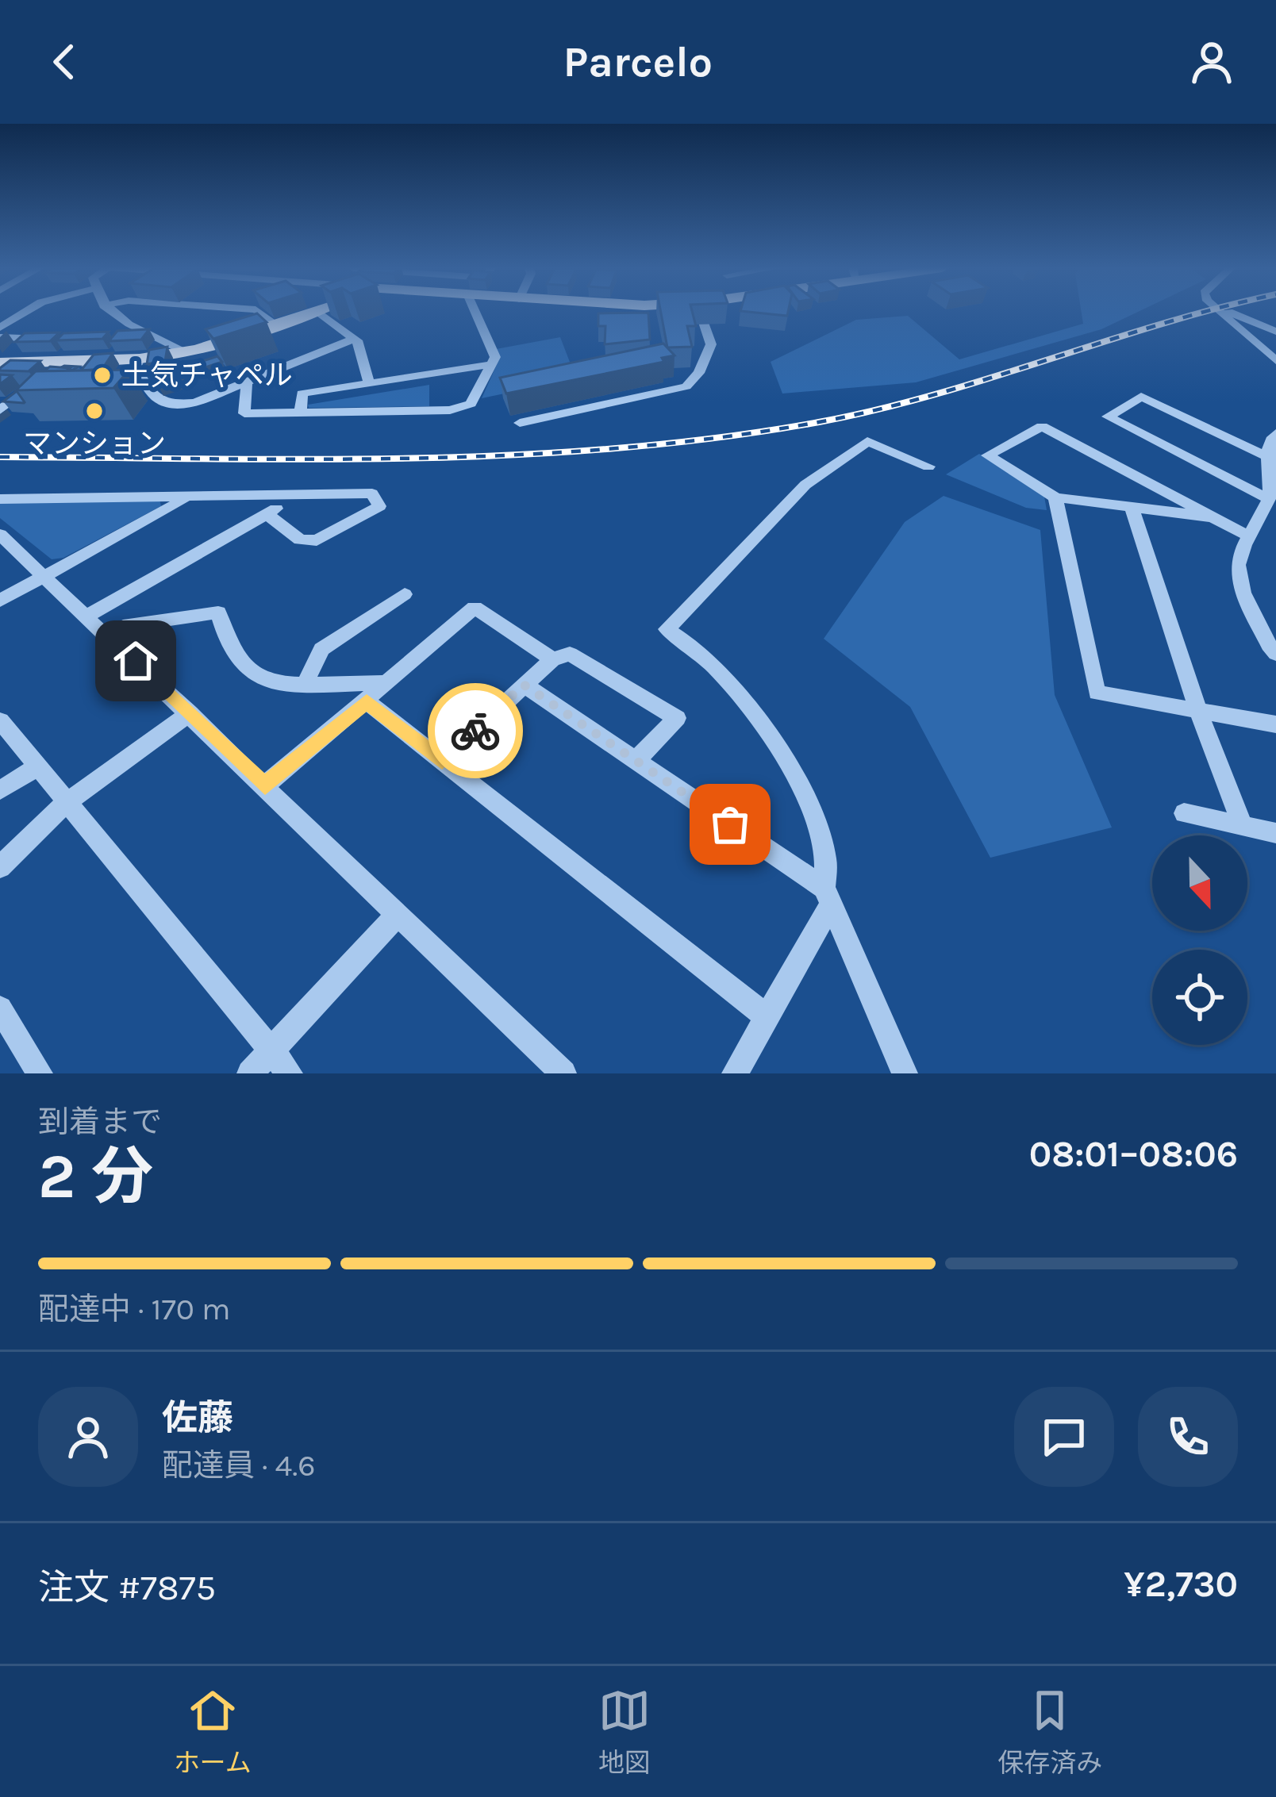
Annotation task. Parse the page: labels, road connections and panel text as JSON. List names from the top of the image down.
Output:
{
  "places": ["土気チャペル", "マンション"],
  "north": "bottom",
  "page": {
    "header": "Parcelo",
    "heading": ["2 分", "到着まで", "08:01–08:06"],
    "panel": [
      "佐藤",
      "配達員 · 4.6",
      "注文 #7875",
      "¥2,730"
    ],
    "bar": "配達中 · 170 m",
    "tabs": ["ホーム", "地図", "保存済み"]
  }
}
